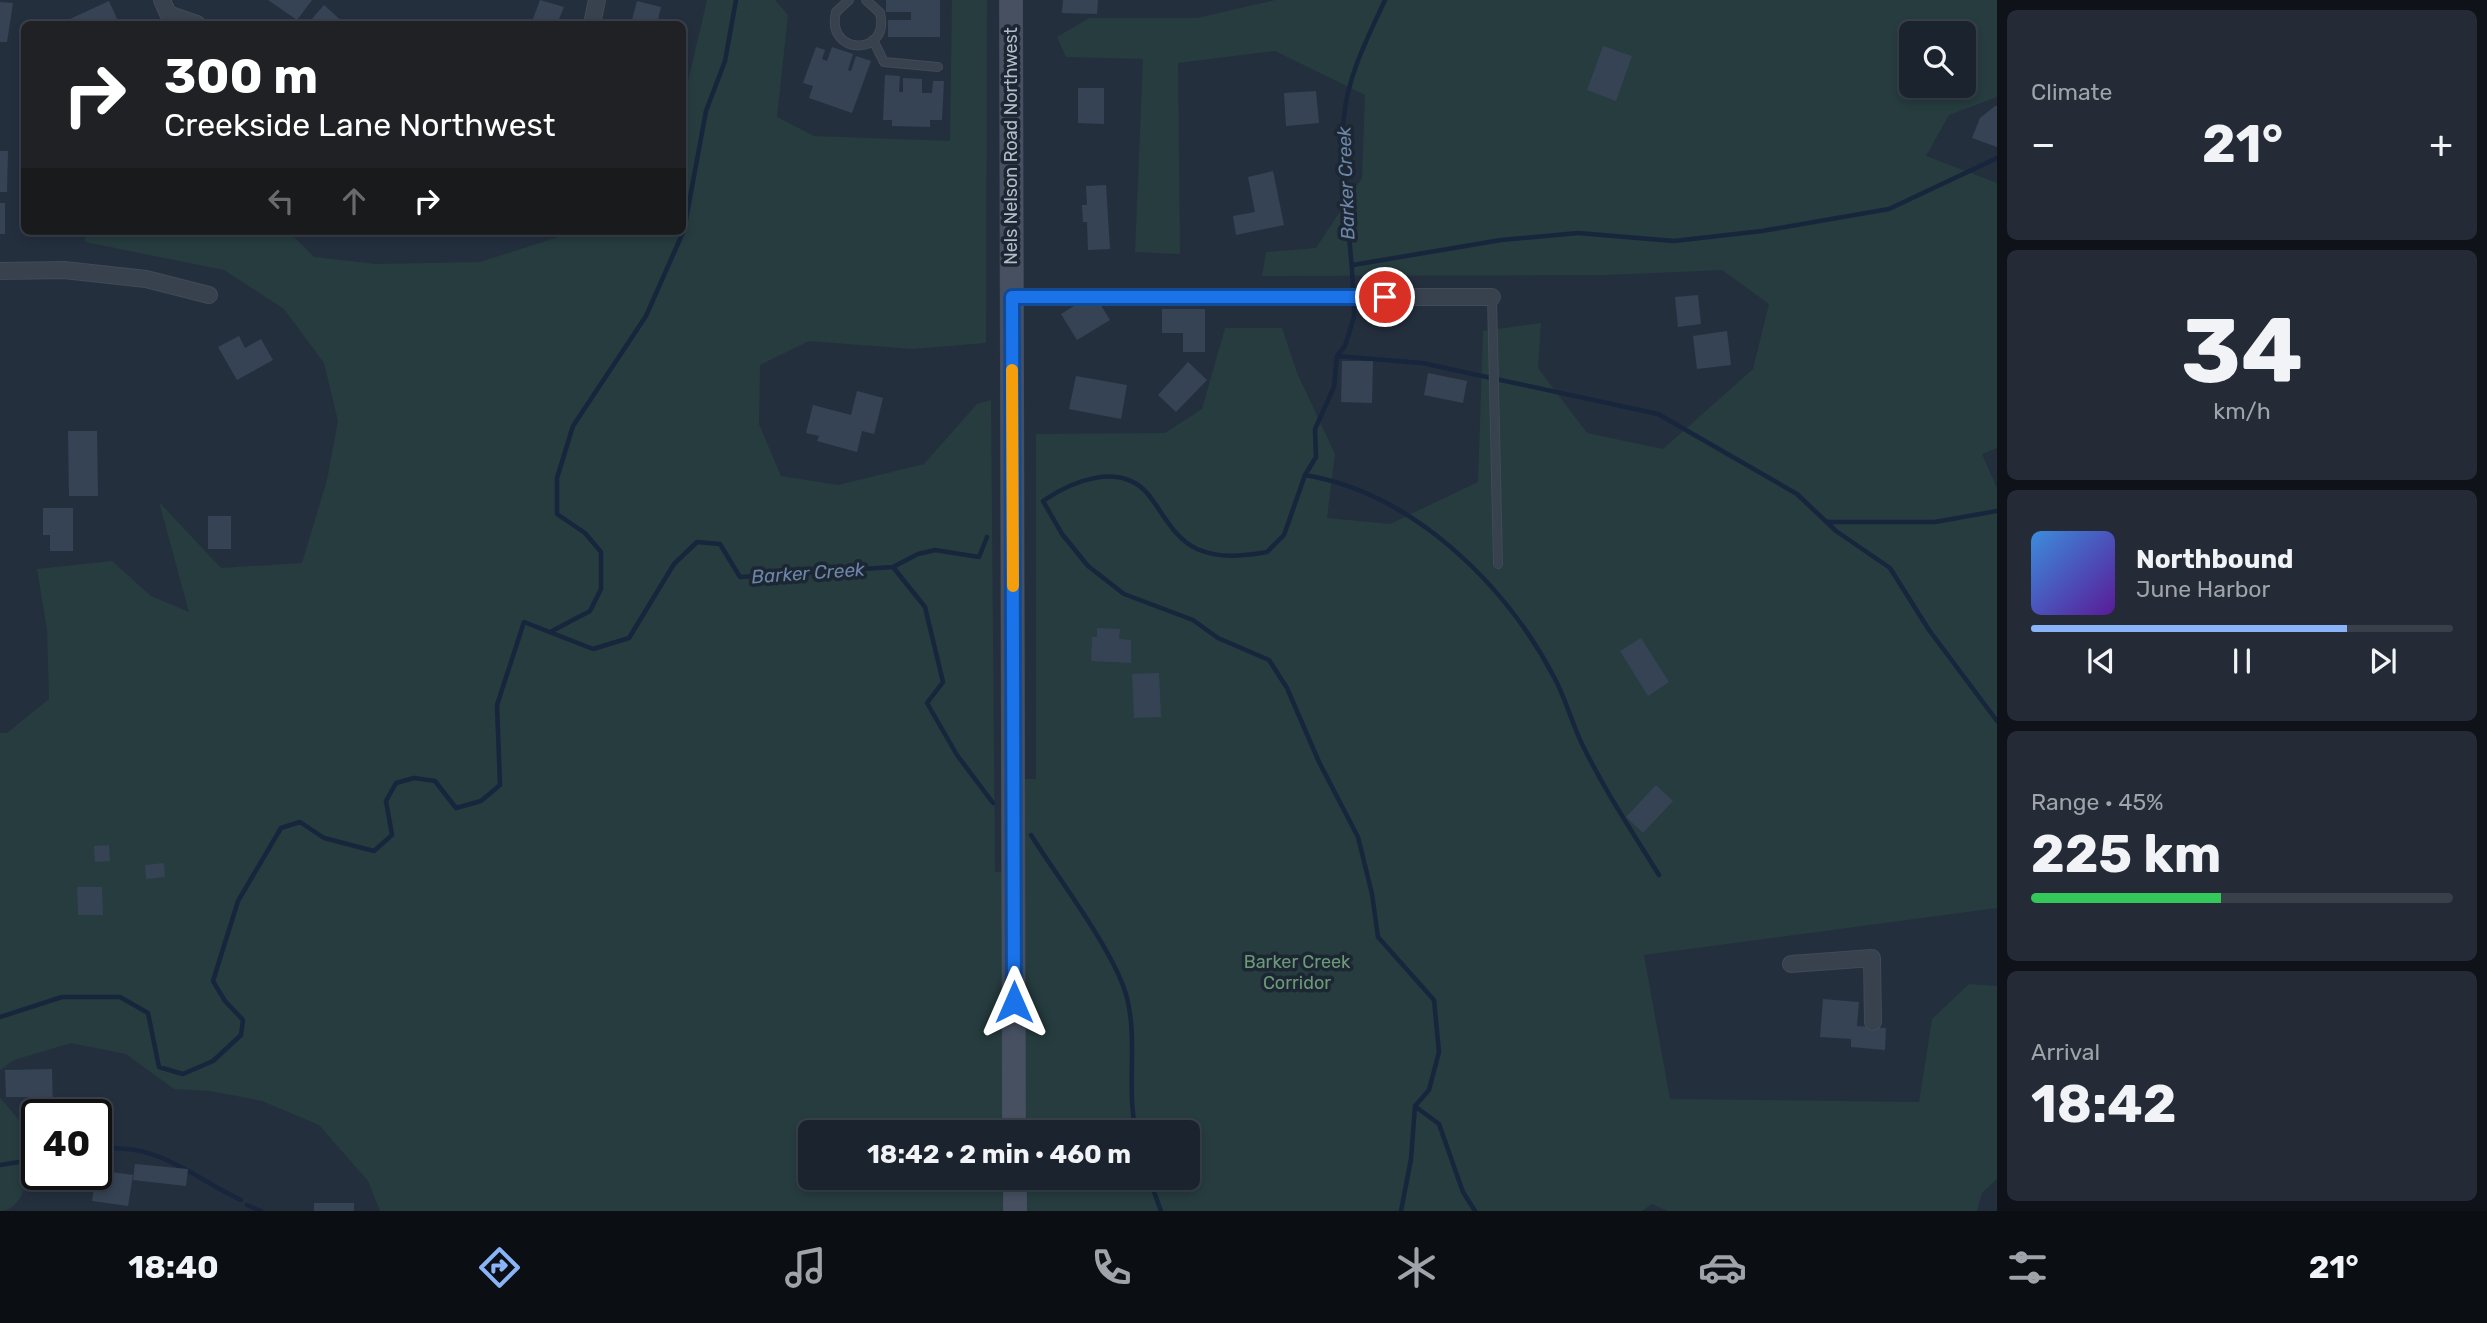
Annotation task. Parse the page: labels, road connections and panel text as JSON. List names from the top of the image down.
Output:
{
  "streets": {
    "street": ["Nels Nelson Road Northwest"]
  },
  "water": ["Barker Creek"],
  "parks": ["Barker Creek Corridor"],
  "page": {
    "tile": [
      "Climate",
      ["34", "km/h"],
      ["Range · 45%", "225 km"],
      ["Arrival", "18:42"]
    ],
    "turn": ["300 m", "Creekside Lane Northwest"],
    "heat": ["−", "21°", "+"],
    "song": ["Northbound", "June Harbor"],
    "limit": "40",
    "trip": "18:42 · 2 min · 460 m",
    "tabs": ["18:40", "21°"]
  }
}
